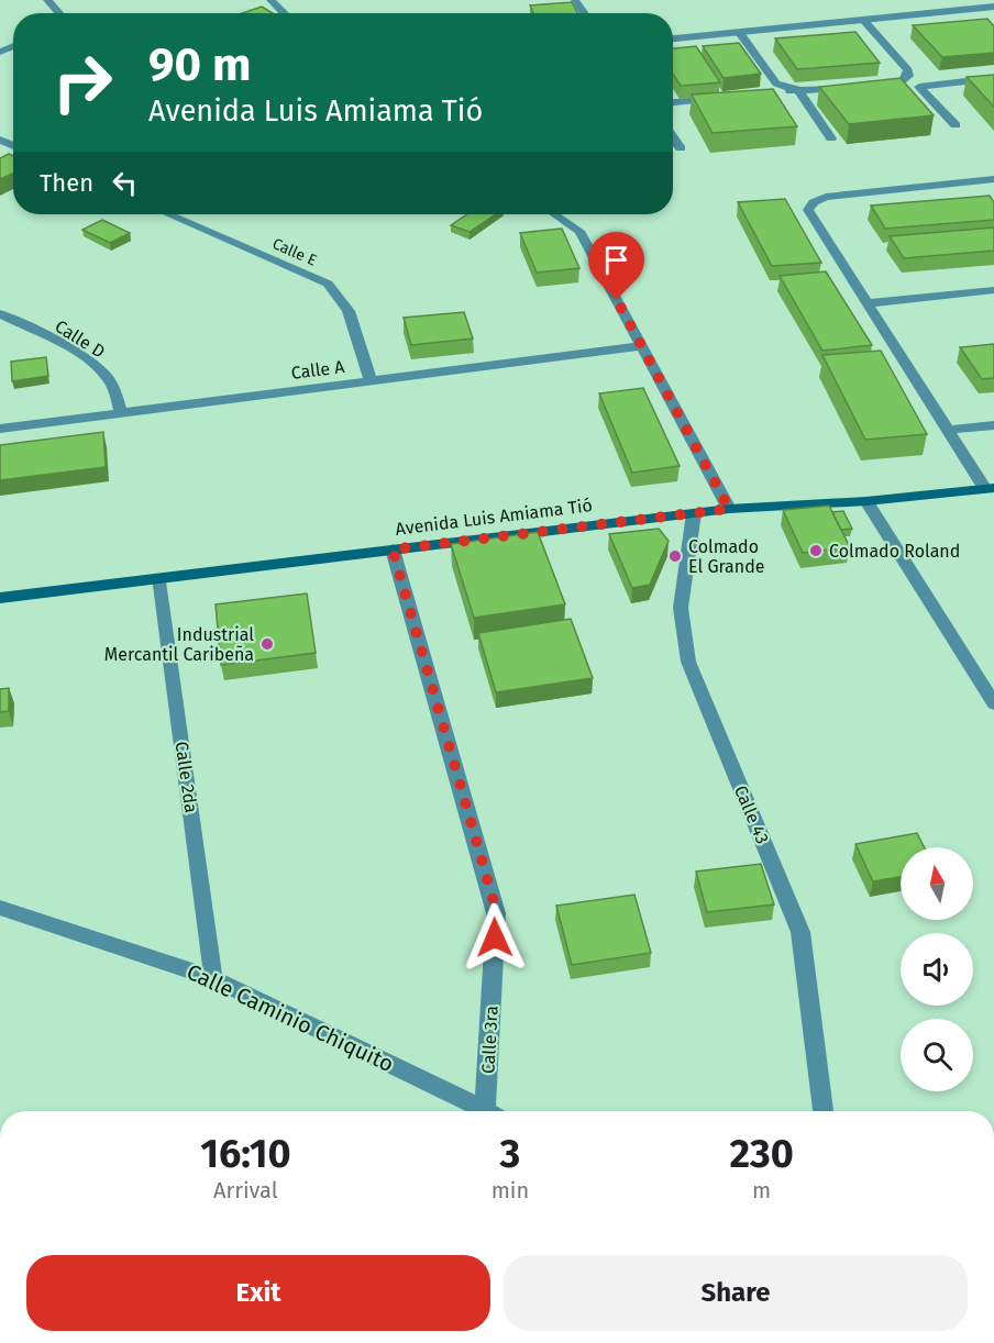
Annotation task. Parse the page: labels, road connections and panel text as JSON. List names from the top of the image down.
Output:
{
  "streets": {
    "main road": ["Avenida Luis Amiama Tió"],
    "street": [
      "Calle E",
      "Calle D",
      "Calle A",
      "Calle 2da",
      "Calle 43",
      "Calle Caminio Chiquito",
      "Calle 3ra"
    ]
  },
  "crossings": [
    ["Calle E", "Calle A"],
    ["Calle D", "Calle A"],
    ["Avenida Luis Amiama Tió", "Calle 2da"],
    ["Avenida Luis Amiama Tió", "Calle 43"],
    ["Avenida Luis Amiama Tió", "Calle 3ra"],
    ["Calle 2da", "Calle Caminio Chiquito"]
  ],
  "places": ["Colmado Roland", "Colmado El Grande", "Industrial Mercantil Caribeña"],
  "north": "top",
  "page": {
    "turn": ["90 m", "Avenida Luis Amiama Tió"],
    "then": "Then",
    "eta": [
      "16:10",
      "Arrival",
      "3",
      "min",
      "230",
      "m"
    ],
    "buttons": ["Exit", "Share"]
  }
}
